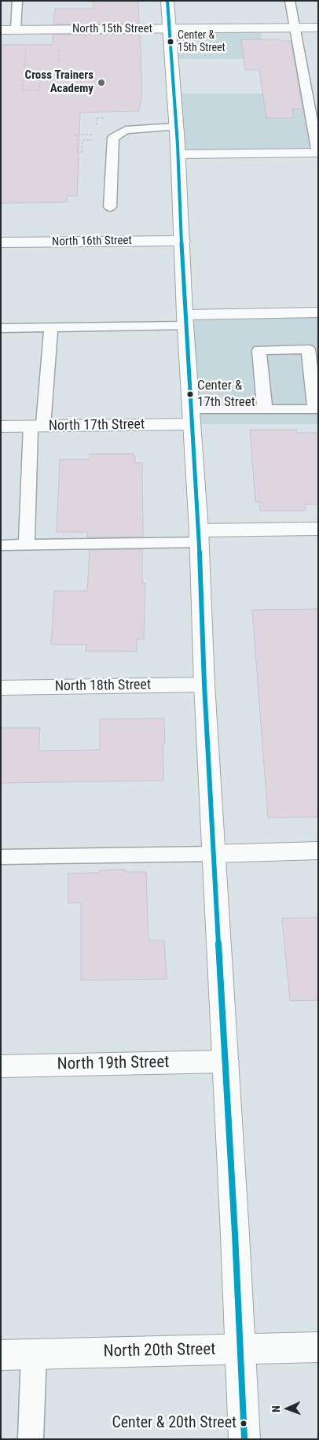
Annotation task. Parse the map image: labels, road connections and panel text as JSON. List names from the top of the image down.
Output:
{
  "streets": {
    "street": [
      "North 15th Street",
      "North 16th Street",
      "North 17th Street",
      "North 18th Street",
      "North 19th Street",
      "North 20th Street"
    ]
  },
  "places": [
    "Center & 15th Street",
    "Cross Trainers Academy",
    "Center & 17th Street",
    "Center & 20th Street"
  ],
  "north": "left"
}
